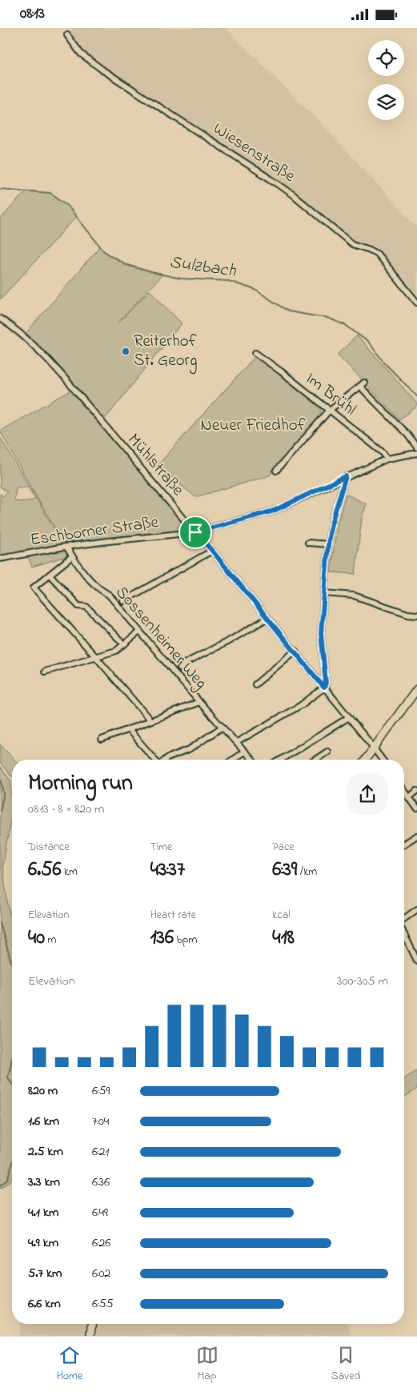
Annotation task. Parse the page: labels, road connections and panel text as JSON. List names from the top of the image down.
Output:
{
  "streets": {
    "street": [
      "Wiesenstraße",
      "Im Brühl",
      "Mühlstraße",
      "Eschborner Straße",
      "Sossenheimer Weg"
    ]
  },
  "crossings": [
    ["Im Brühl", "Eschborner Straße"],
    ["Mühlstraße", "Eschborner Straße"],
    ["Eschborner Straße", "Sossenheimer Weg"]
  ],
  "water": ["Sulzbach"],
  "parks": ["Neuer Friedhof"],
  "places": ["Reiterhof St. Georg"],
  "page": {
    "status": "08:13",
    "heading": ["Morning run", "08:13 · 8 × 820 m"],
    "stats": [
      ["Distance", "6.56 km"],
      ["Time", "43:37"],
      ["Pace", "6:39 /km"],
      ["Elevation", "40 m"],
      ["Heart rate", "136 bpm"],
      ["kcal", "418"]
    ],
    "chart": ["Elevation", "300–305 m"],
    "list": [
      {
        "name": "820 m",
        "note": "6:59"
      },
      {
        "name": "1.6 km",
        "note": "7:04"
      },
      {
        "name": "2.5 km",
        "note": "6:21"
      },
      {
        "name": "3.3 km",
        "note": "6:36"
      },
      {
        "name": "4.1 km",
        "note": "6:49"
      },
      {
        "name": "4.9 km",
        "note": "6:26"
      },
      {
        "name": "5.7 km",
        "note": "6:02"
      },
      {
        "name": "6.6 km",
        "note": "6:55"
      }
    ],
    "tabs": ["Home", "Map", "Saved"]
  }
}
